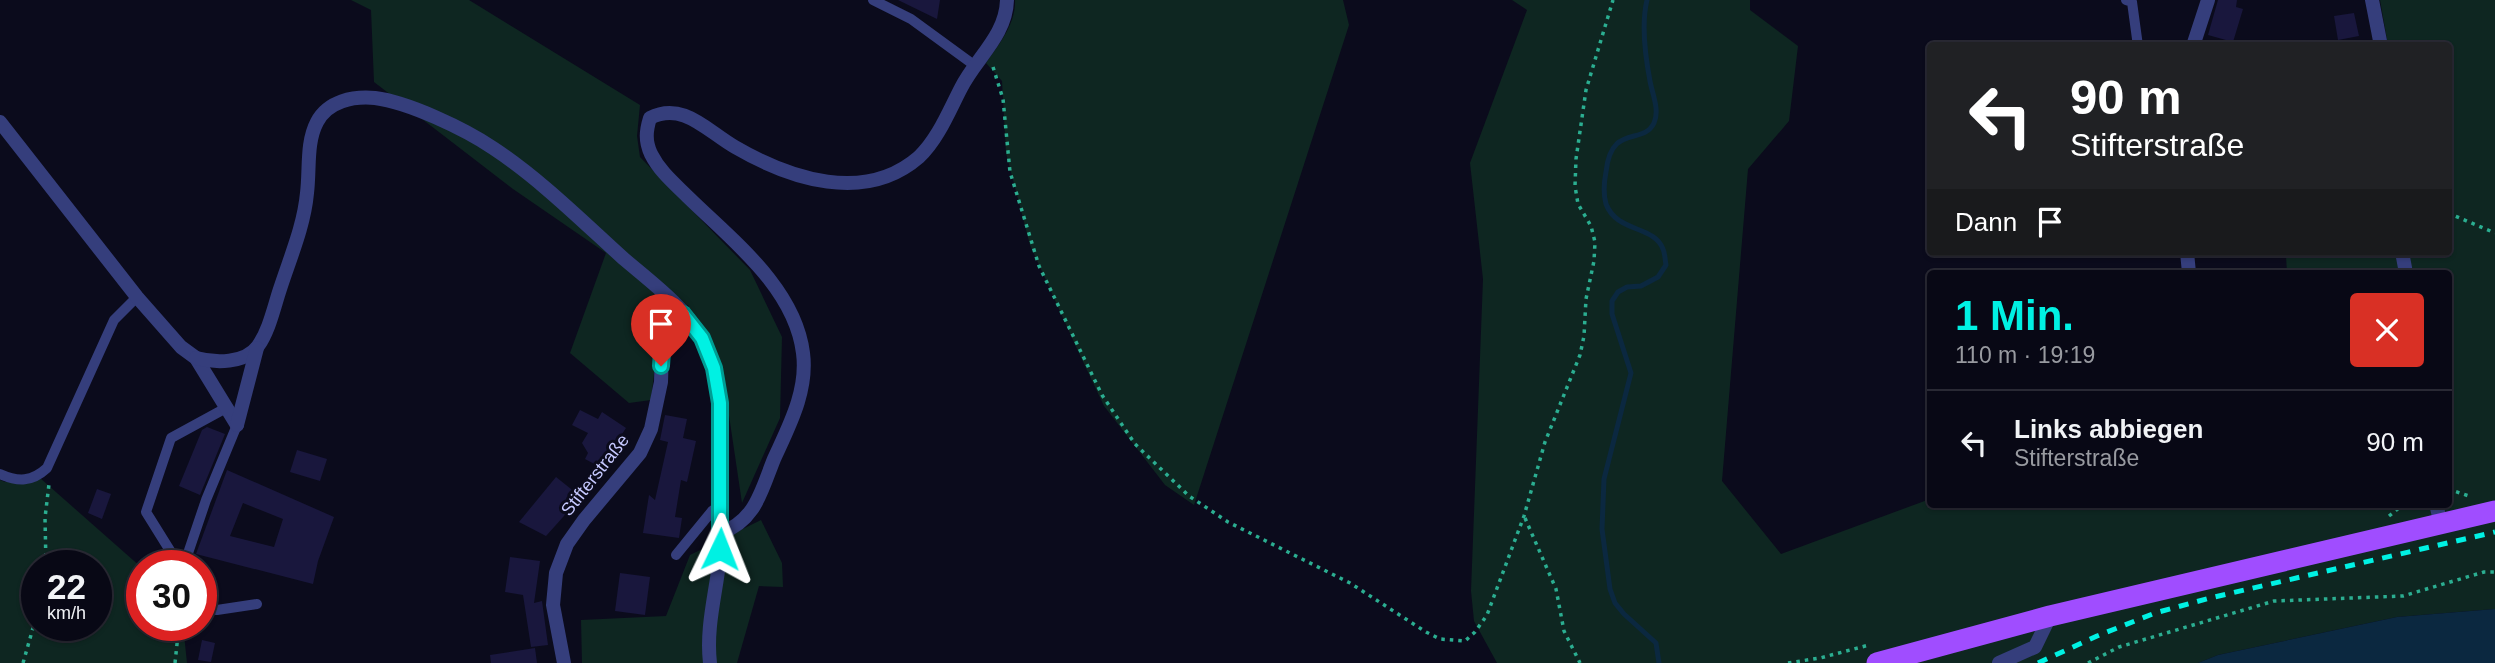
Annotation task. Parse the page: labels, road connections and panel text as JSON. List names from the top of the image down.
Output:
{
  "streets": {
    "street": ["Stifterstraße"]
  },
  "page": {
    "turn": ["90 m", "Stifterstraße"],
    "then": "Dann",
    "heading": ["1 Min.", "110 m · 19:19"],
    "list": [
      {
        "name": "Links abbiegen",
        "note": "Stifterstraße",
        "value": "90 m"
      }
    ],
    "speed": "22 km/h",
    "limit": "30"
  }
}
